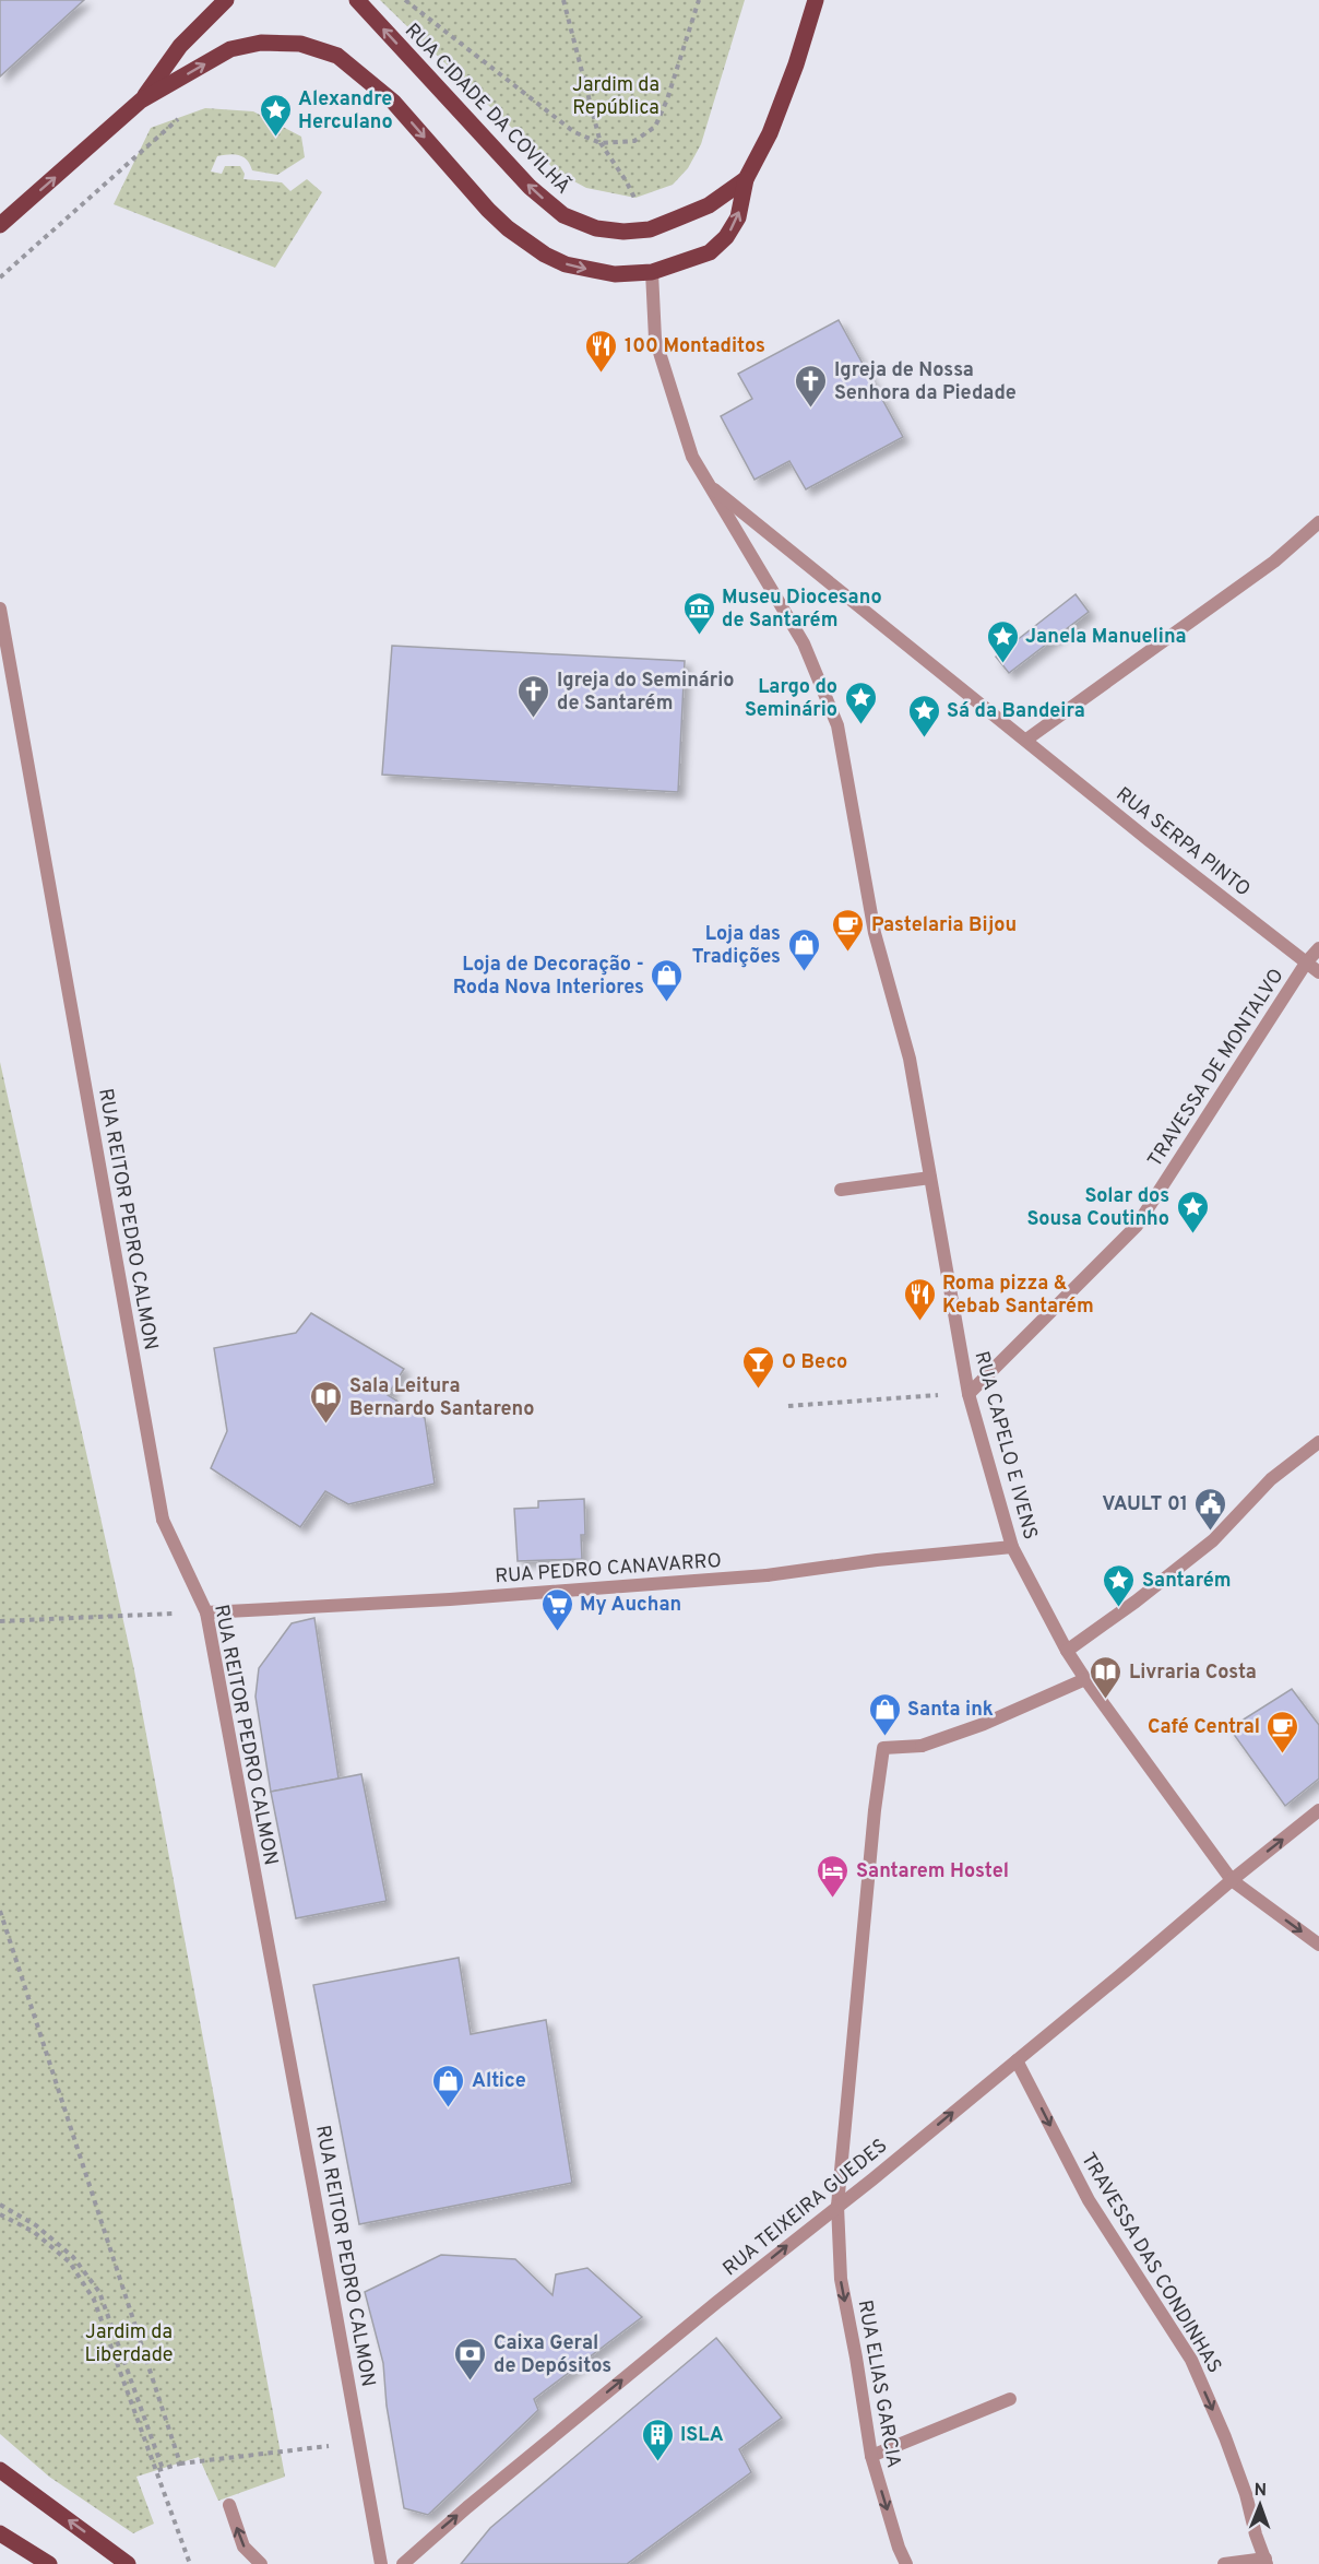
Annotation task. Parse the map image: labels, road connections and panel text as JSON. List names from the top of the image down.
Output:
{
  "streets": {
    "main road": ["RUA CIDADE DA COVILHÃ"],
    "street": [
      "RUA SERPA PINTO",
      "TRAVESSA DE MONTALVO",
      "RUA REITOR PEDRO CALMON",
      "RUA CAPELO E IVENS",
      "RUA PEDRO CANAVARRO",
      "RUA TEIXEIRA GUEDES",
      "TRAVESSA DAS CONDINHAS",
      "RUA ELIAS GARCIA"
    ]
  },
  "crossings": [
    ["RUA SERPA PINTO", "TRAVESSA DE MONTALVO"],
    ["RUA SERPA PINTO", "RUA CAPELO E IVENS"],
    ["TRAVESSA DE MONTALVO", "RUA CAPELO E IVENS"],
    ["RUA REITOR PEDRO CALMON", "RUA PEDRO CANAVARRO"],
    ["RUA CAPELO E IVENS", "RUA PEDRO CANAVARRO"],
    ["RUA CAPELO E IVENS", "RUA TEIXEIRA GUEDES"],
    ["RUA CAPELO E IVENS", "RUA ELIAS GARCIA"],
    ["RUA TEIXEIRA GUEDES", "TRAVESSA DAS CONDINHAS"],
    ["RUA TEIXEIRA GUEDES", "RUA ELIAS GARCIA"]
  ],
  "one_way": [
    "RUA CIDADE DA COVILHÃ",
    "RUA TEIXEIRA GUEDES",
    "TRAVESSA DAS CONDINHAS",
    "RUA ELIAS GARCIA"
  ],
  "parks": ["Jardim da República", "Jardim da Liberdade"],
  "places": {
    "place": [
      "Alexandre Herculano",
      "Janela Manuelina",
      "Largo do Seminário",
      "Sá da Bandeira",
      "Solar dos Sousa Coutinho",
      "Santarém"
    ],
    "restaurant": ["100 Montaditos", "Roma pizza & Kebab Santarém"],
    "church": ["Igreja de Nossa Senhora da Piedade", "Igreja do Seminário de Santarém"],
    "museum": ["Museu Diocesano de Santarém"],
    "cafe": ["Pastelaria Bijou", "Café Central"],
    "shop": [
      "Loja das Tradições",
      "Loja de Decoração - Roda Nova Interiores",
      "Santa ink",
      "Altice"
    ],
    "bar": ["O Beco"],
    "library": ["Sala Leitura Bernardo Santareno", "Livraria Costa"],
    "public building": ["VAULT 01"],
    "supermarket": ["My Auchan"],
    "hotel": ["Santarem Hostel"],
    "bank": ["Caixa Geral de Depósitos"],
    "building": ["ISLA"]
  },
  "north": "top"
}
